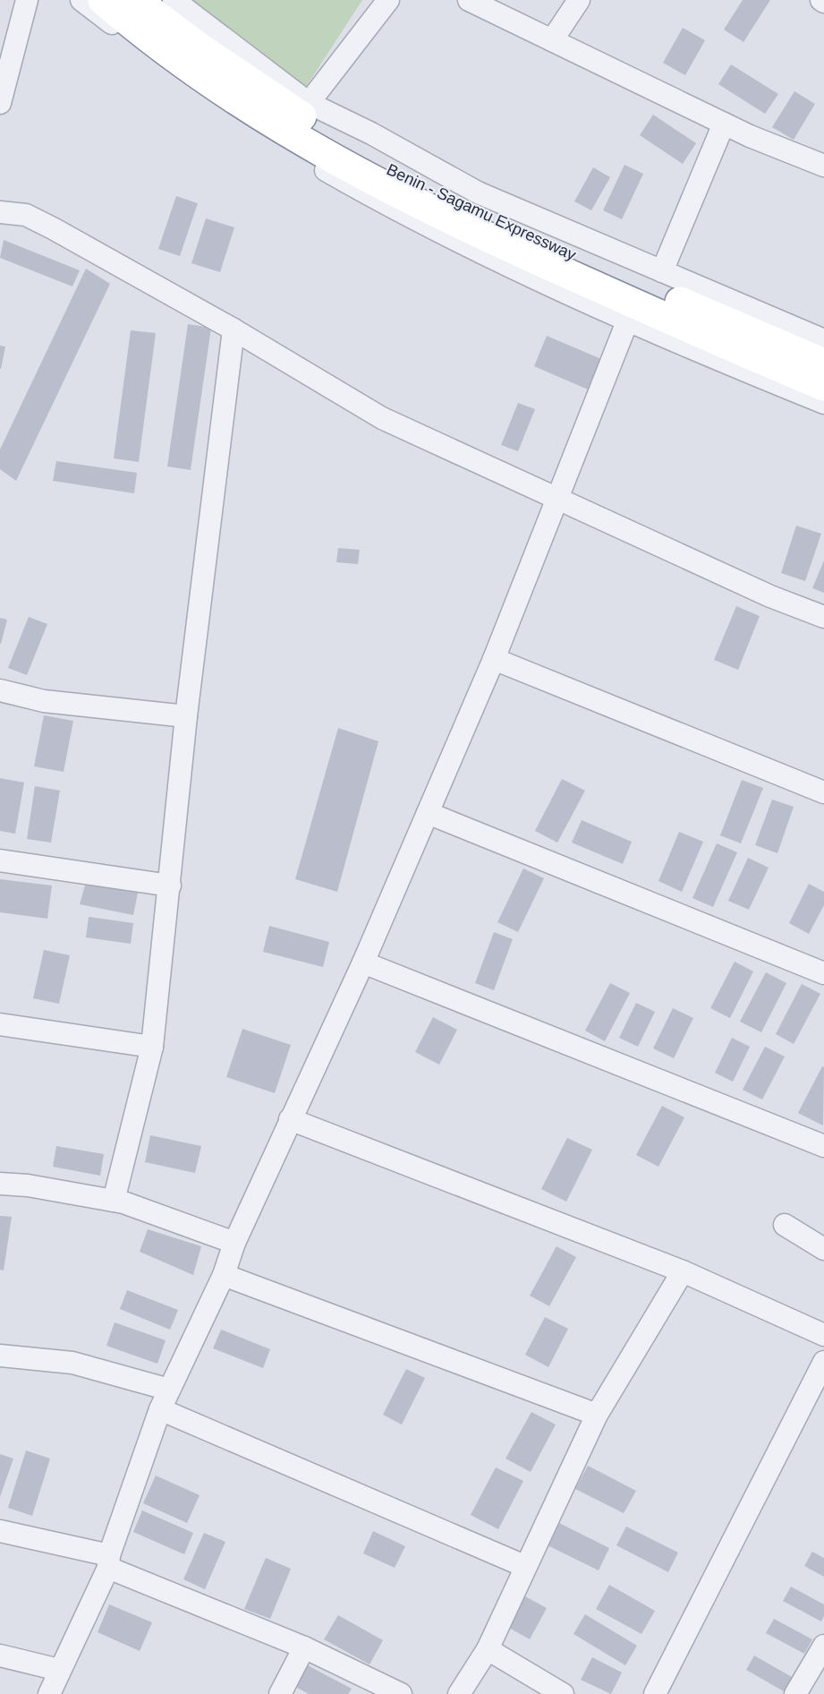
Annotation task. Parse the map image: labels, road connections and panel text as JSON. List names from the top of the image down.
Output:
{
  "streets": {
    "highway": ["Benin - Sagamu Expressway"]
  }
}
